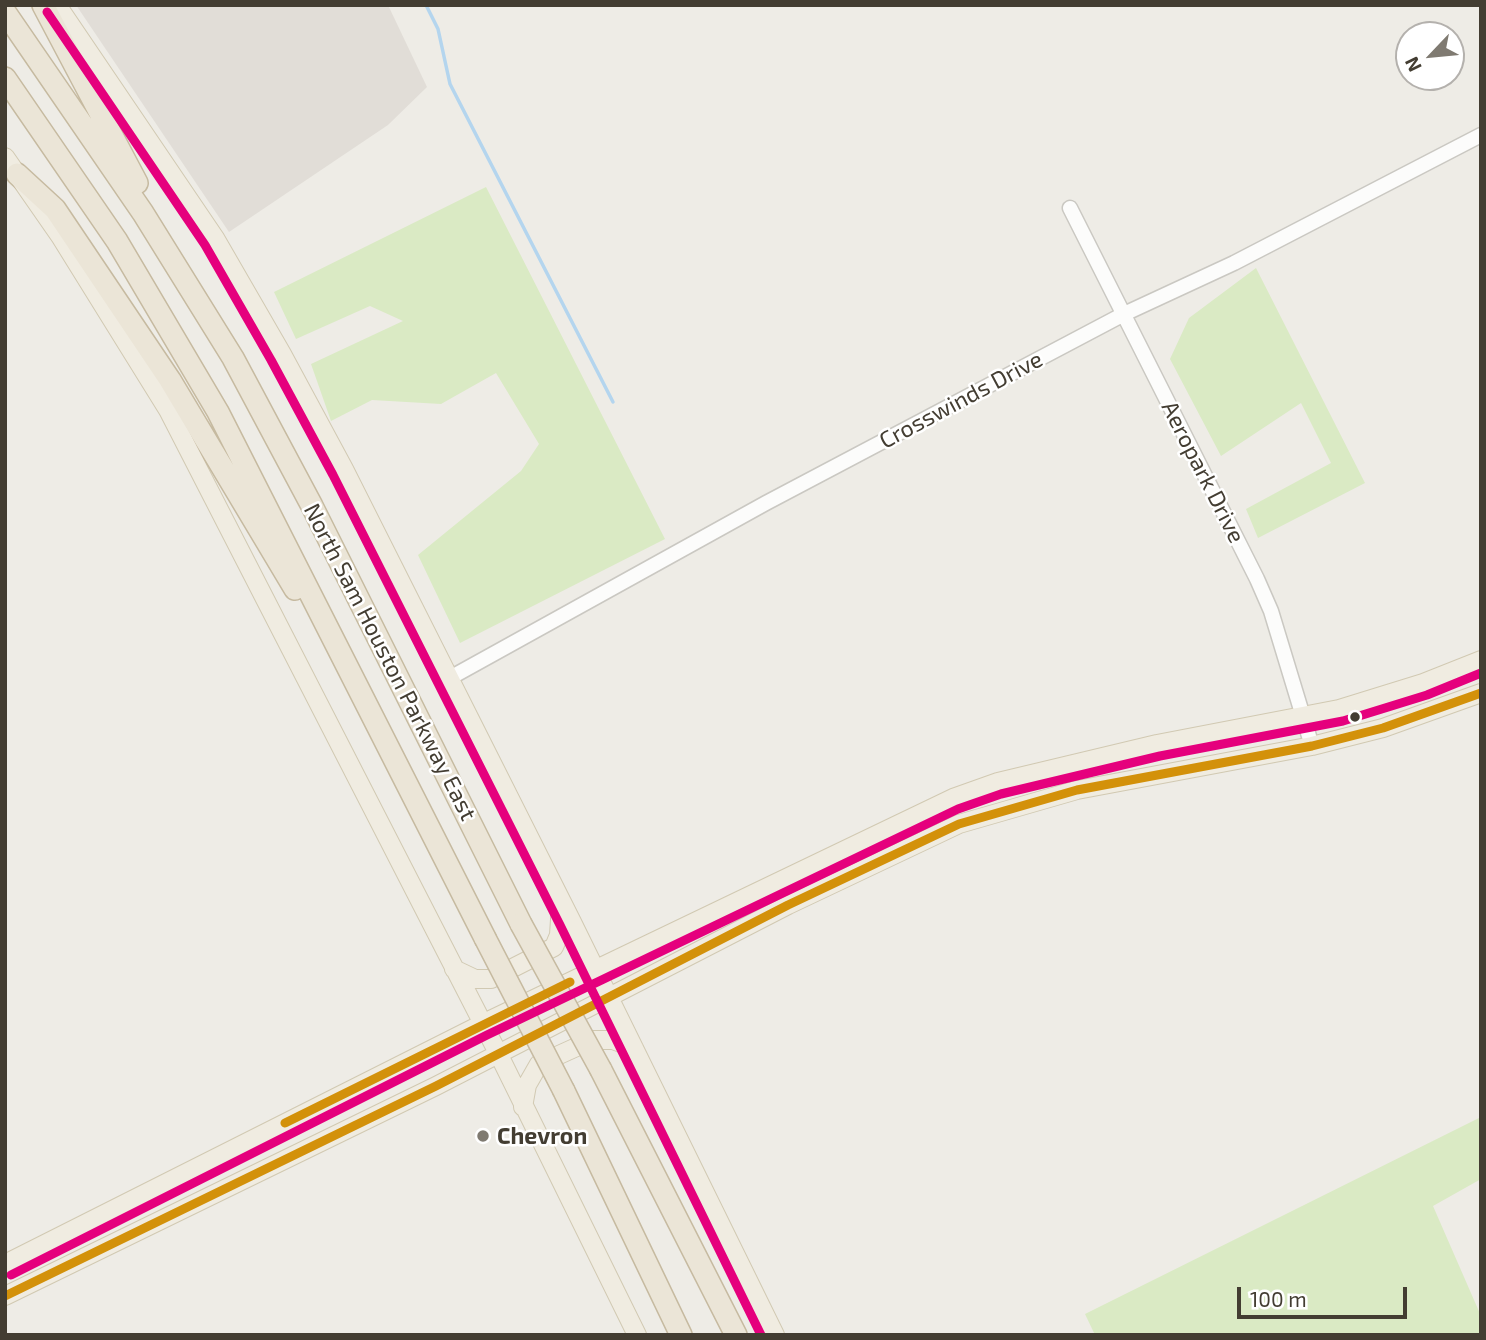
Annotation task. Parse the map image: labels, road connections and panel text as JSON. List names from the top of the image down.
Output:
{
  "streets": {
    "highway": ["North Sam Houston Parkway East"],
    "street": ["Crosswinds Drive", "Aeropark Drive"]
  },
  "crossings": [
    ["Crosswinds Drive", "Aeropark Drive"],
    ["Crosswinds Drive", "North Sam Houston Parkway East"]
  ],
  "places": ["Chevron"],
  "scale_bar": "100 m",
  "north": "bottom left"
}
